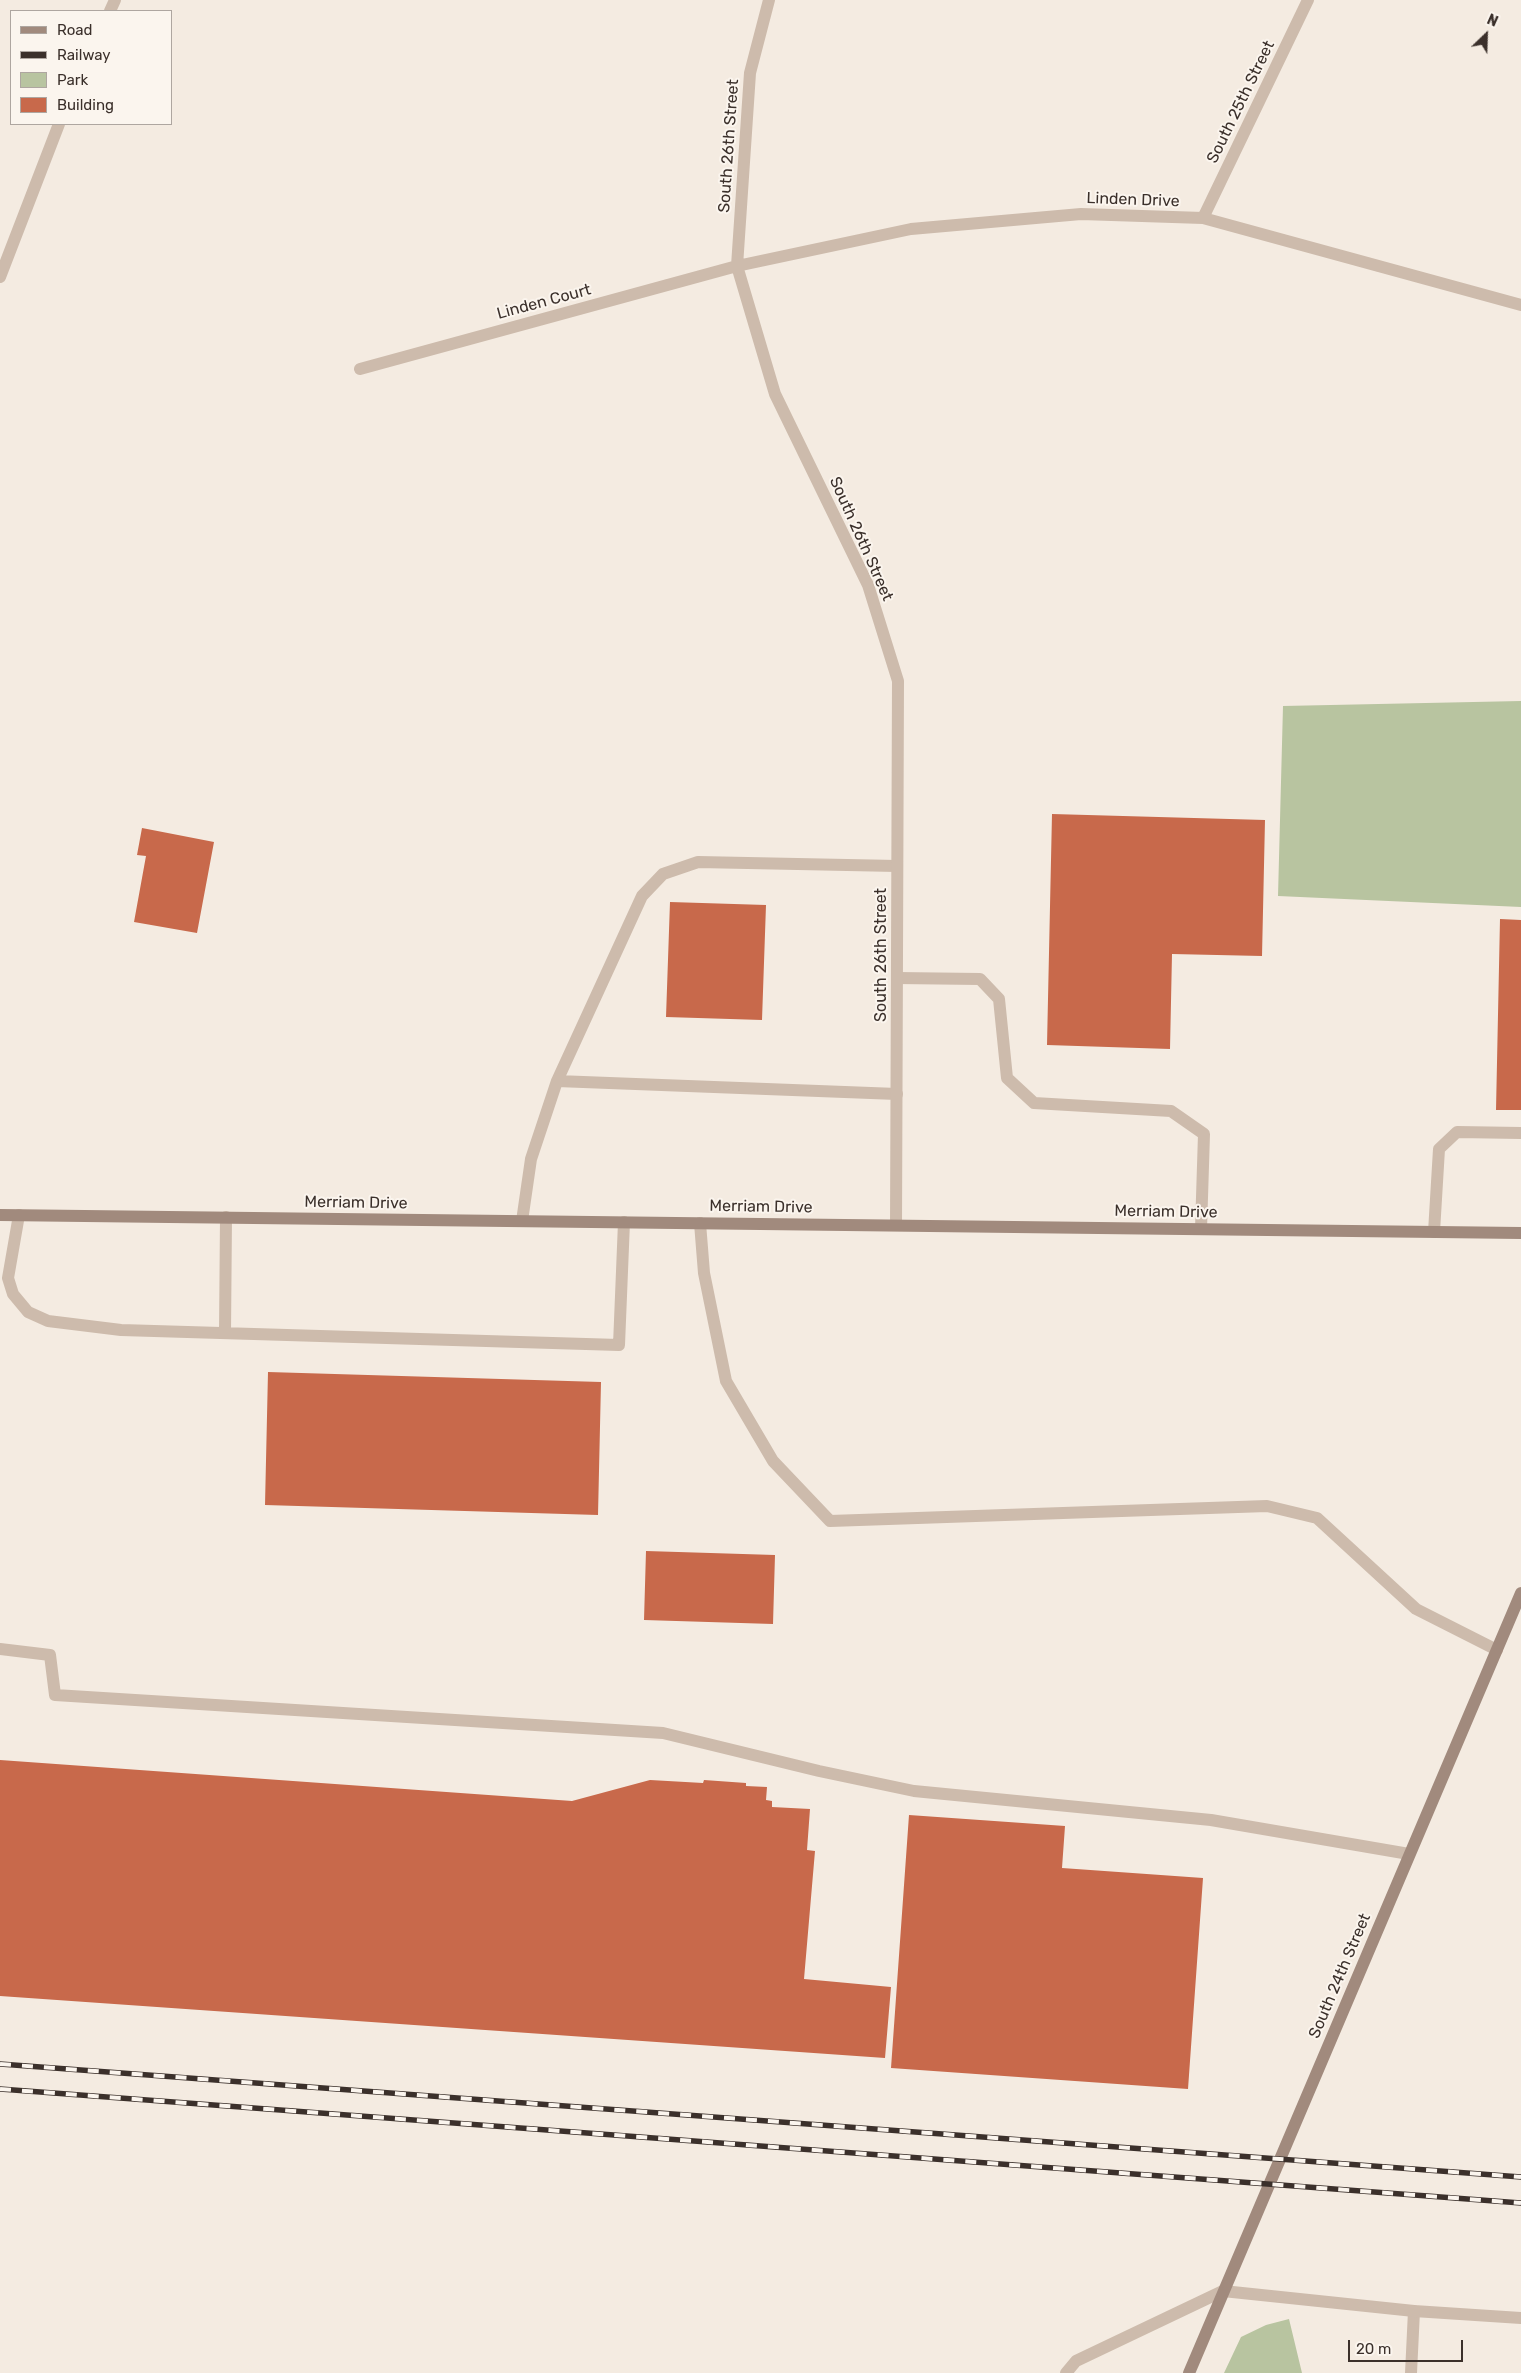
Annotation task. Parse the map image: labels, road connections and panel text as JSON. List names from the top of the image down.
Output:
{
  "streets": {
    "main road": ["Merriam Drive", "South 24th Street"],
    "street": [
      "South 25th Street",
      "South 26th Street",
      "Linden Drive",
      "Linden Court"
    ]
  },
  "crossings": [
    ["South 25th Street", "Linden Drive"],
    ["South 26th Street", "Linden Drive"],
    ["South 26th Street", "Linden Court"],
    ["South 26th Street", "Merriam Drive"],
    ["Linden Drive", "Linden Court"]
  ],
  "legend": [
    "Road",
    "Railway",
    "Park",
    "Building"
  ],
  "scale_bar": "20 m",
  "north": "top right"
}
